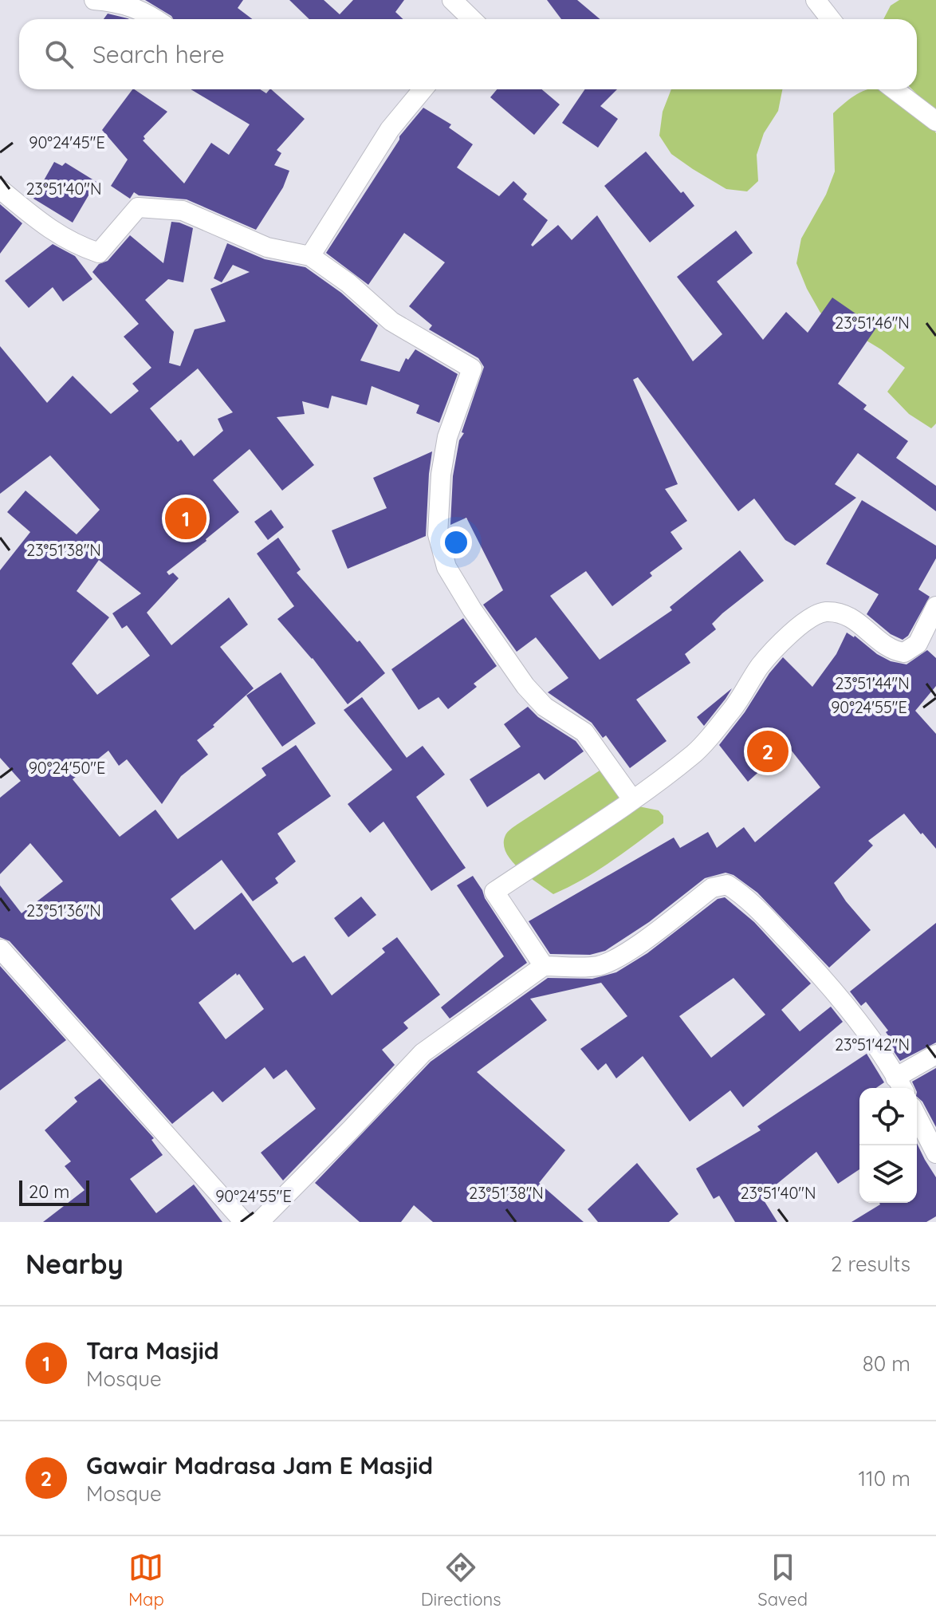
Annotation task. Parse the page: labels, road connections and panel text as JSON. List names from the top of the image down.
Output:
{
  "scale_bar": "20 m",
  "page": {
    "search": "Search here",
    "pins": ["1", "2"],
    "scale": "20 m",
    "heading": ["Nearby", "2 results"],
    "list": [
      {
        "mark": "1",
        "name": "Tara Masjid",
        "note": "Mosque",
        "value": "80 m"
      },
      {
        "mark": "2",
        "name": "Gawair Madrasa Jam E Masjid",
        "note": "Mosque",
        "value": "110 m"
      }
    ],
    "nav": ["Map", "Directions", "Saved"]
  },
  "coordinates": [
    "90°24'45\"E",
    "23°51'40\"N",
    "23°51'46\"N",
    "23°51'38\"N",
    "23°51'44\"N",
    "90°24'55\"E",
    "90°24'50\"E",
    "23°51'36\"N",
    "23°51'42\"N"
  ]
}
